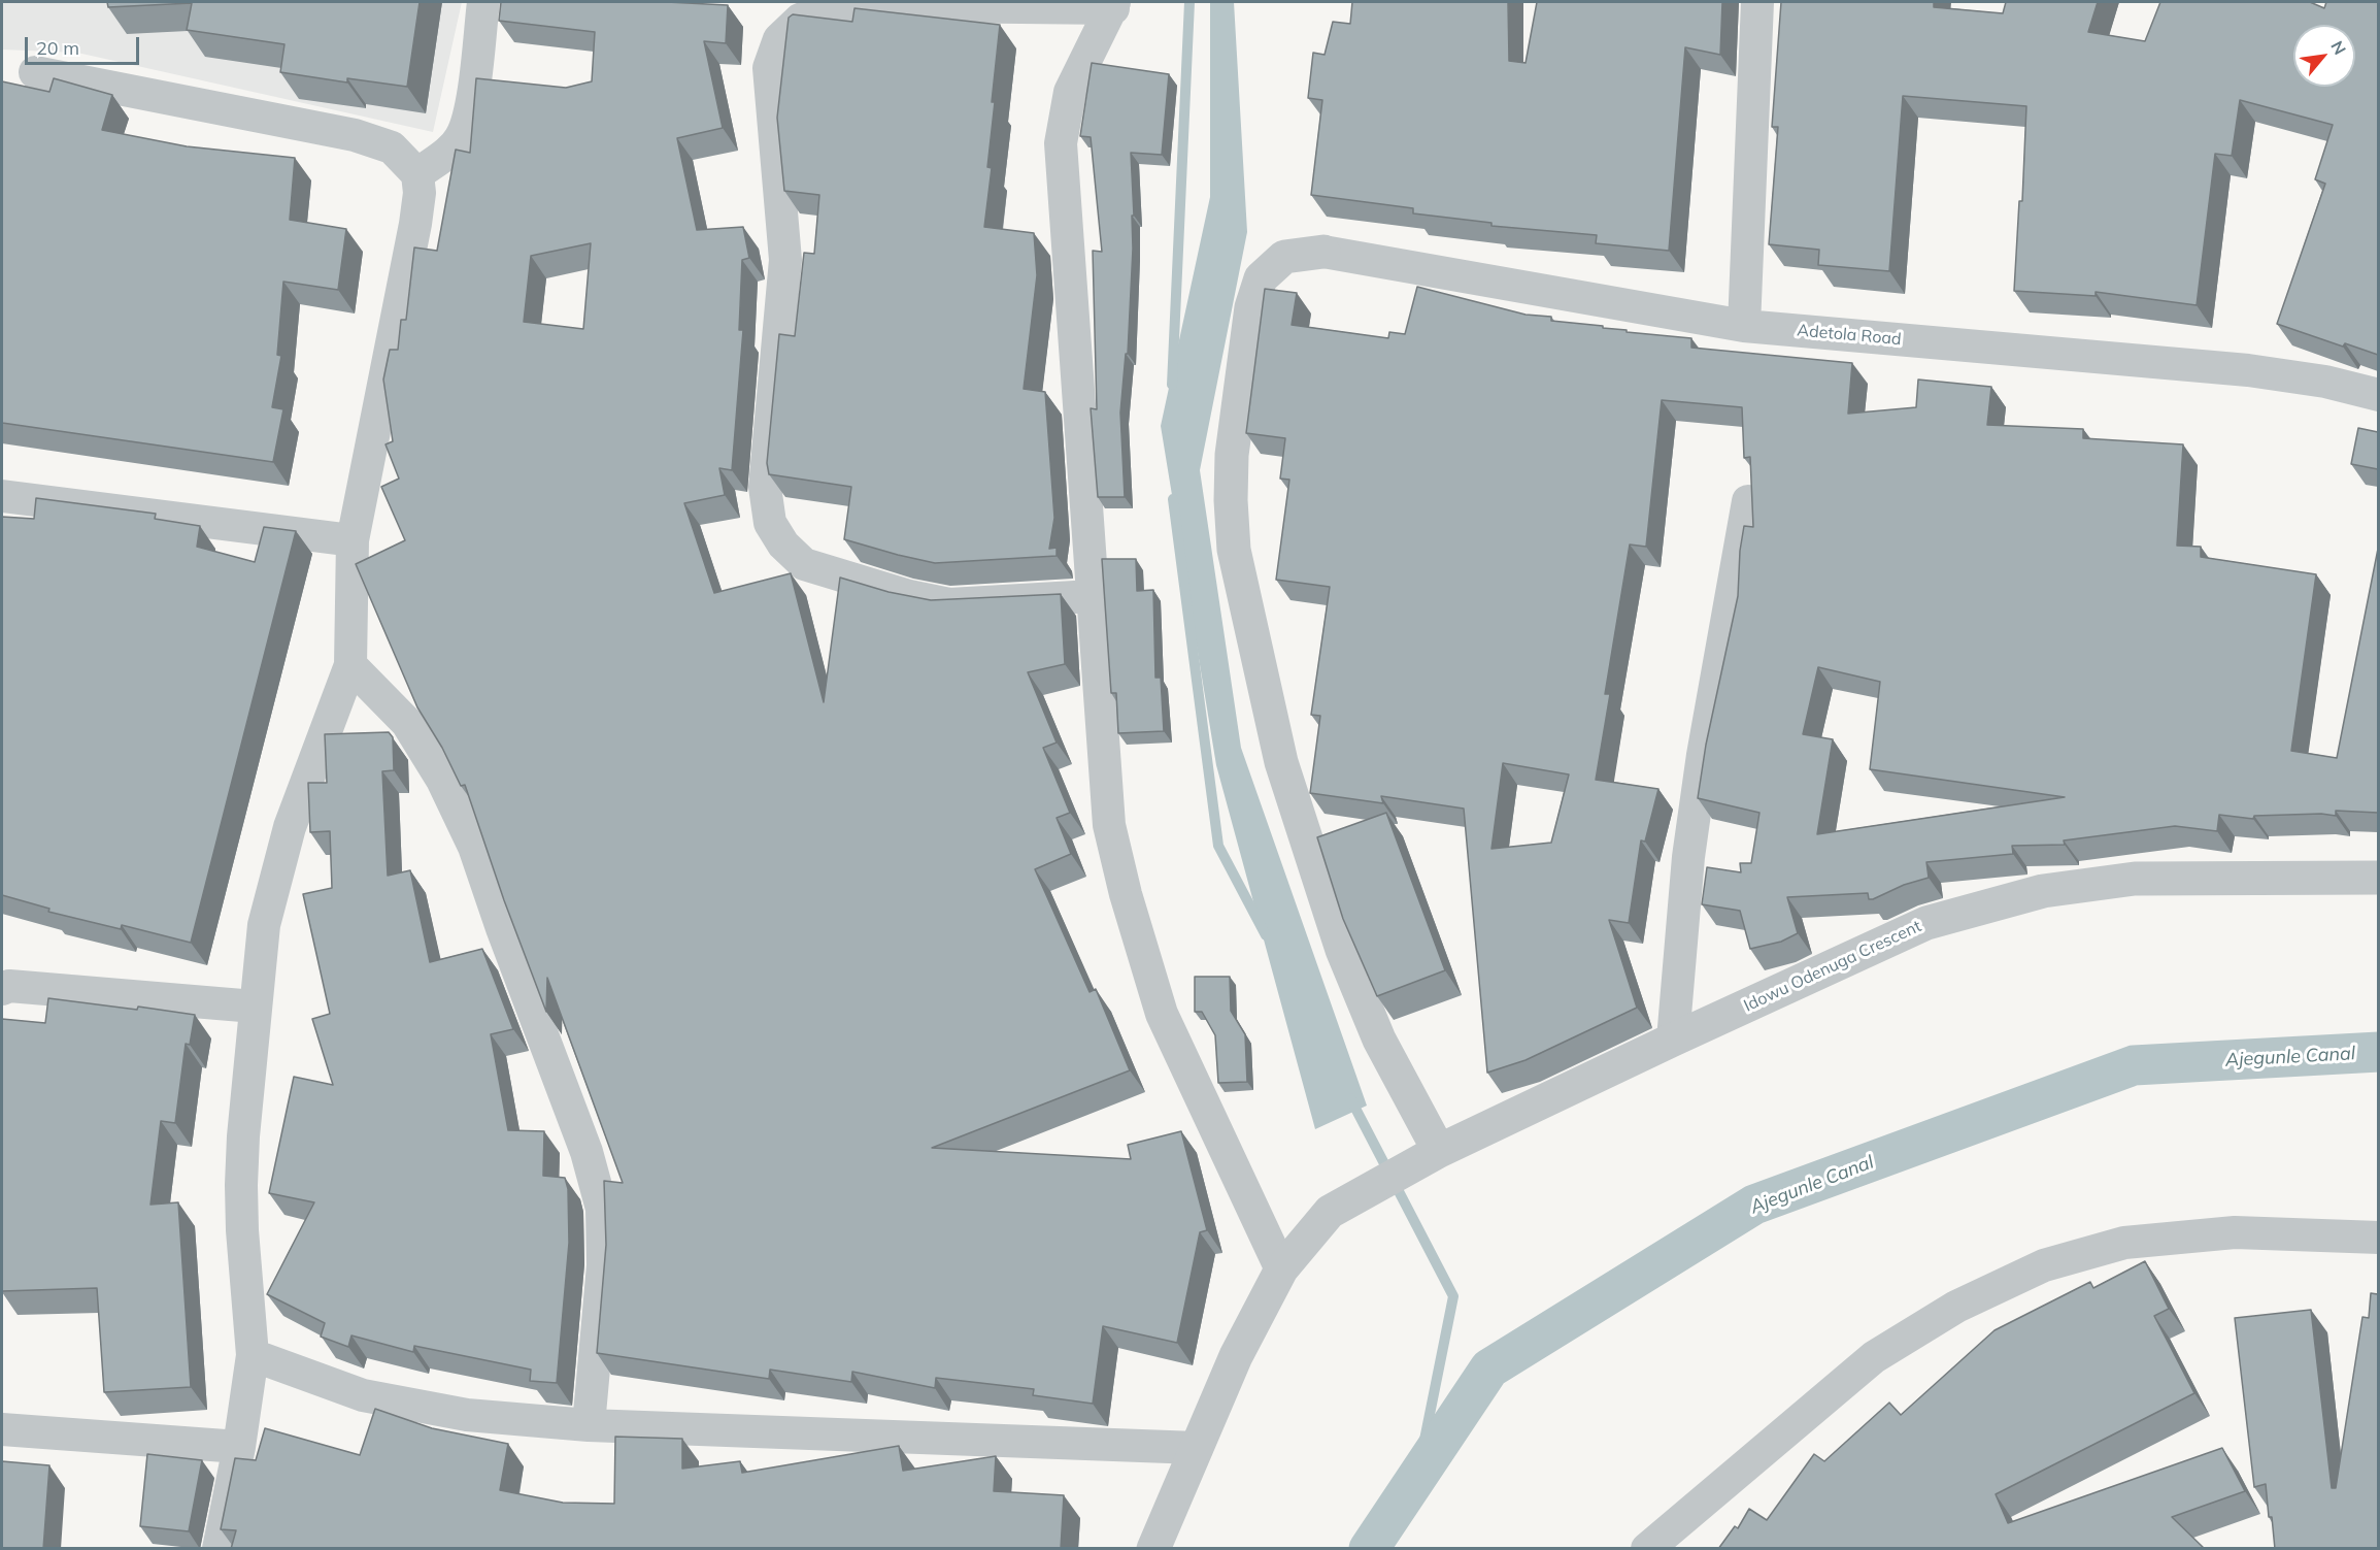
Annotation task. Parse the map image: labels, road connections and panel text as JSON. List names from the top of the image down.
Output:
{
  "streets": {
    "street": ["Adetola Road", "Idowu Odenuga Crescent"]
  },
  "water": ["Ajegunle Canal"],
  "scale_bar": "20 m",
  "north": "top right"
}
